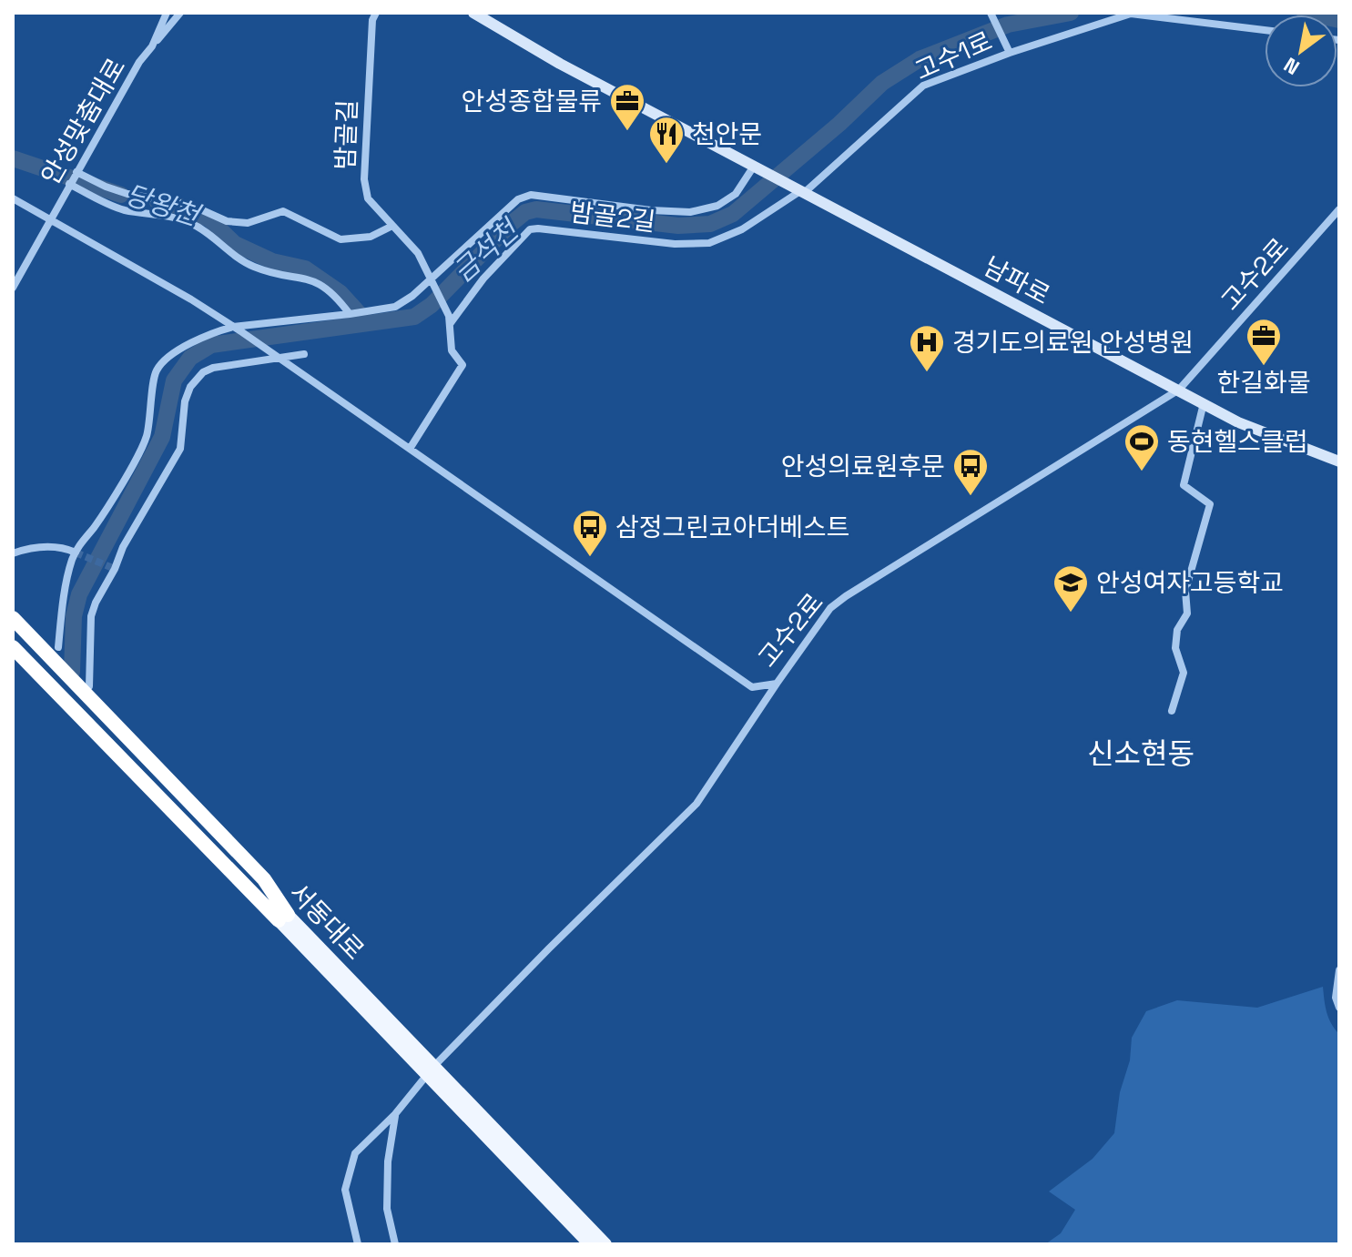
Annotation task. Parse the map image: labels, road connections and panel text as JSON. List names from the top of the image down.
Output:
{
  "streets": {
    "highway": ["서동대로"],
    "street": [
      "고수1로",
      "안성맞춤대로",
      "밤골길",
      "밤골2길",
      "고수2로",
      "남파로"
    ]
  },
  "crossings": [
    ["고수1로", "밤골2길"],
    ["고수1로", "남파로"],
    ["안성맞춤대로", "고수2로"],
    ["밤골길", "밤골2길"],
    ["밤골길", "고수2로"],
    ["밤골2길", "남파로"],
    ["고수2로", "남파로"]
  ],
  "districts": ["신소현동"],
  "water": ["당왕천", "금석천"],
  "places": {
    "office": ["안성종합물류", "한길화물"],
    "restaurant": ["천안문"],
    "hospital": ["경기도의료원 안성병원"],
    "sports": ["동현헬스클럽"],
    "bus stop": ["안성의료원후문", "삼정그린코아더베스트"],
    "school or university": ["안성여자고등학교"]
  },
  "north": "bottom left"
}
